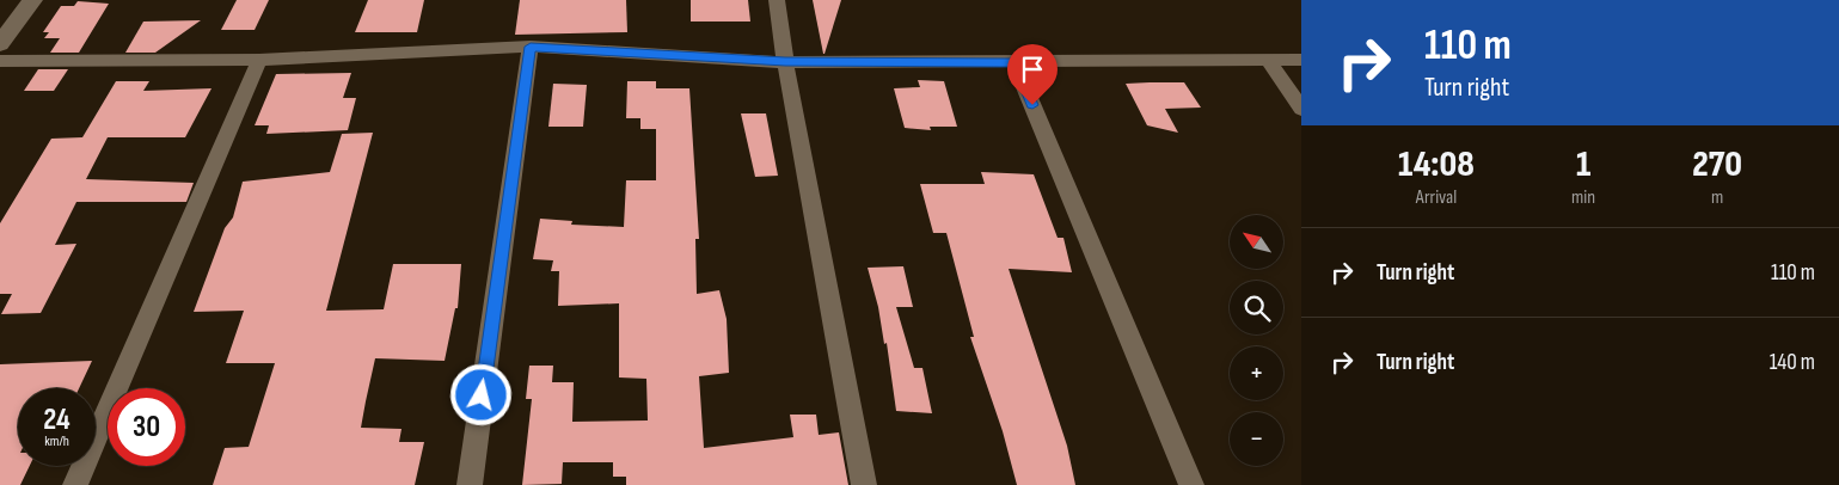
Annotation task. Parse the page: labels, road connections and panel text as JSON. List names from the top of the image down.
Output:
{
  "north": "top left",
  "page": {
    "turn": ["110 m", "Turn right"],
    "eta": [
      "14:08",
      "Arrival",
      "1",
      "min",
      "270",
      "m"
    ],
    "map_buttons": ["+", "−"],
    "list": [
      {
        "name": "Turn right",
        "value": "110 m"
      },
      {
        "name": "Turn right",
        "value": "140 m"
      }
    ],
    "speed": "24 km/h",
    "limit": "30"
  }
}
